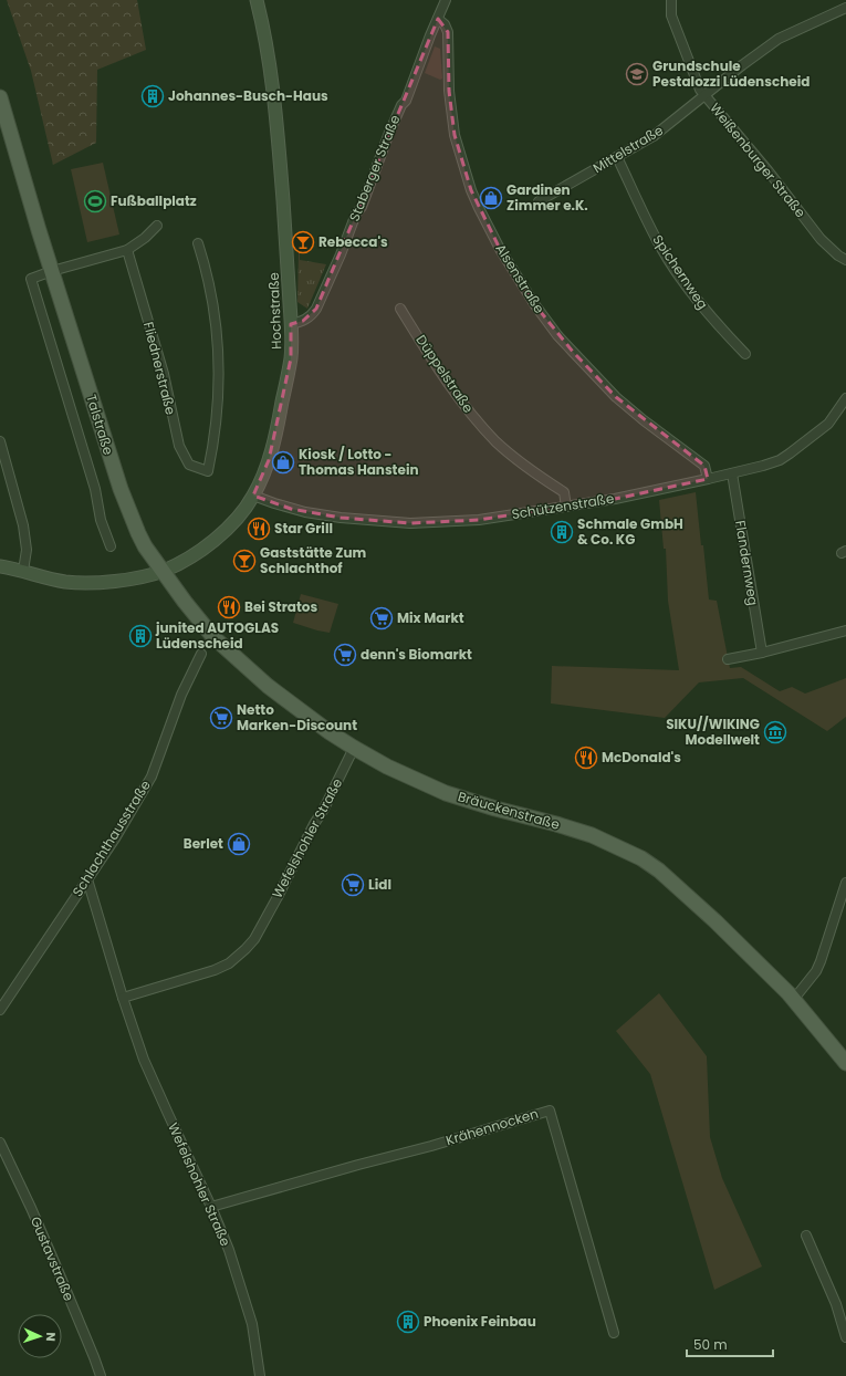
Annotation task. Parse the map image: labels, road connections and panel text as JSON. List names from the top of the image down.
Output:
{
  "streets": {
    "main road": ["Hochstraße", "Talstraße", "Bräuckenstraße"],
    "street": [
      "Mittelstraße",
      "Weißenburger Straße",
      "Staberger Straße",
      "Spichernweg",
      "Alsenstraße",
      "Fliednerstraße",
      "Düppelstraße",
      "Schützenstraße",
      "Flandernweg",
      "Schlachthausstraße",
      "Wefelshohler Straße",
      "Krähennocken",
      "Gustavstraße"
    ]
  },
  "crossings": [
    ["Mittelstraße", "Weißenburger Straße"],
    ["Mittelstraße", "Spichernweg"],
    ["Staberger Straße", "Alsenstraße"],
    ["Staberger Straße", "Hochstraße"],
    ["Alsenstraße", "Schützenstraße"],
    ["Hochstraße", "Talstraße"],
    ["Hochstraße", "Schützenstraße"],
    ["Hochstraße", "Bräuckenstraße"],
    ["Düppelstraße", "Schützenstraße"],
    ["Talstraße", "Bräuckenstraße"],
    ["Schützenstraße", "Flandernweg"],
    ["Bräuckenstraße", "Wefelshohler Straße"],
    ["Schlachthausstraße", "Wefelshohler Straße"],
    ["Wefelshohler Straße", "Krähennocken"]
  ],
  "places": {
    "school or university": ["Grundschule Pestalozzi Lüdenscheid"],
    "building": [
      "Johannes-Busch-Haus",
      "Schmale GmbH & Co. KG",
      "junited AUTOGLAS Lüdenscheid",
      "Phoenix Feinbau"
    ],
    "shop": ["Gardinen Zimmer e.K.", "Kiosk / Lotto - Thomas Hanstein", "Berlet"],
    "sports": ["Fußballplatz"],
    "bar": ["Rebecca's", "Gaststätte Zum Schlachthof"],
    "restaurant": ["Star Grill", "Bei Stratos", "McDonald's"],
    "supermarket": [
      "Mix Markt",
      "denn's Biomarkt",
      "Netto Marken-Discount",
      "Lidl"
    ],
    "museum": ["SIKU//WIKING Modellwelt"]
  },
  "scale_bar": "50 m",
  "north": "right"
}
